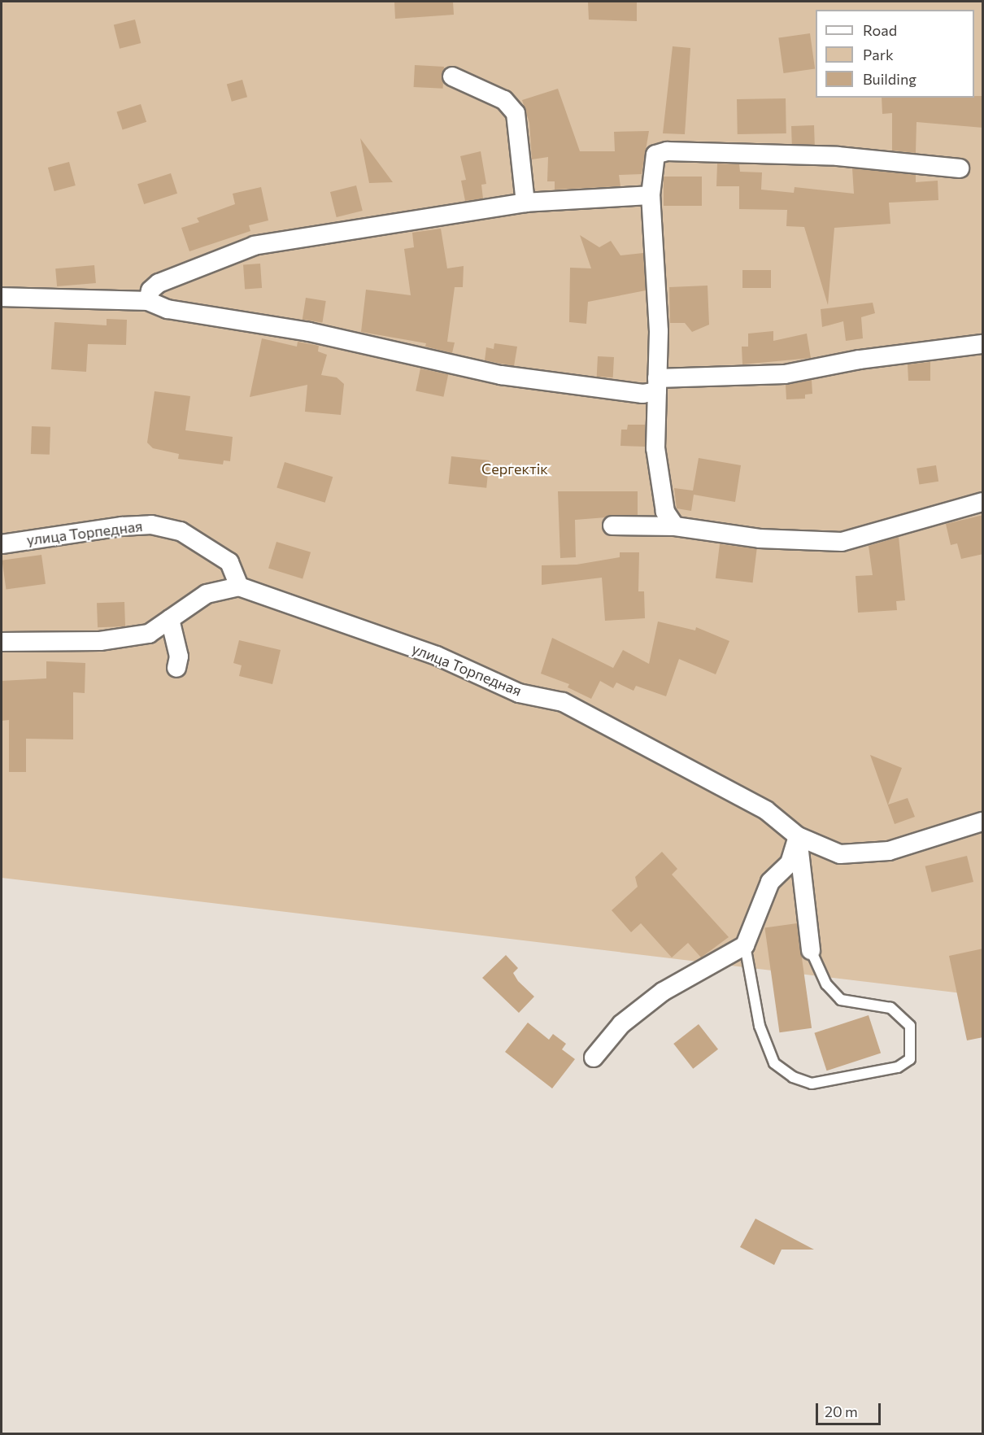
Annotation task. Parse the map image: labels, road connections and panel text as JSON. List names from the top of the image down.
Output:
{
  "streets": {
    "street": ["улица Торпедная"]
  },
  "parks": ["Сергектік"],
  "legend": ["Road", "Park", "Building"],
  "scale_bar": "20 m"
}
